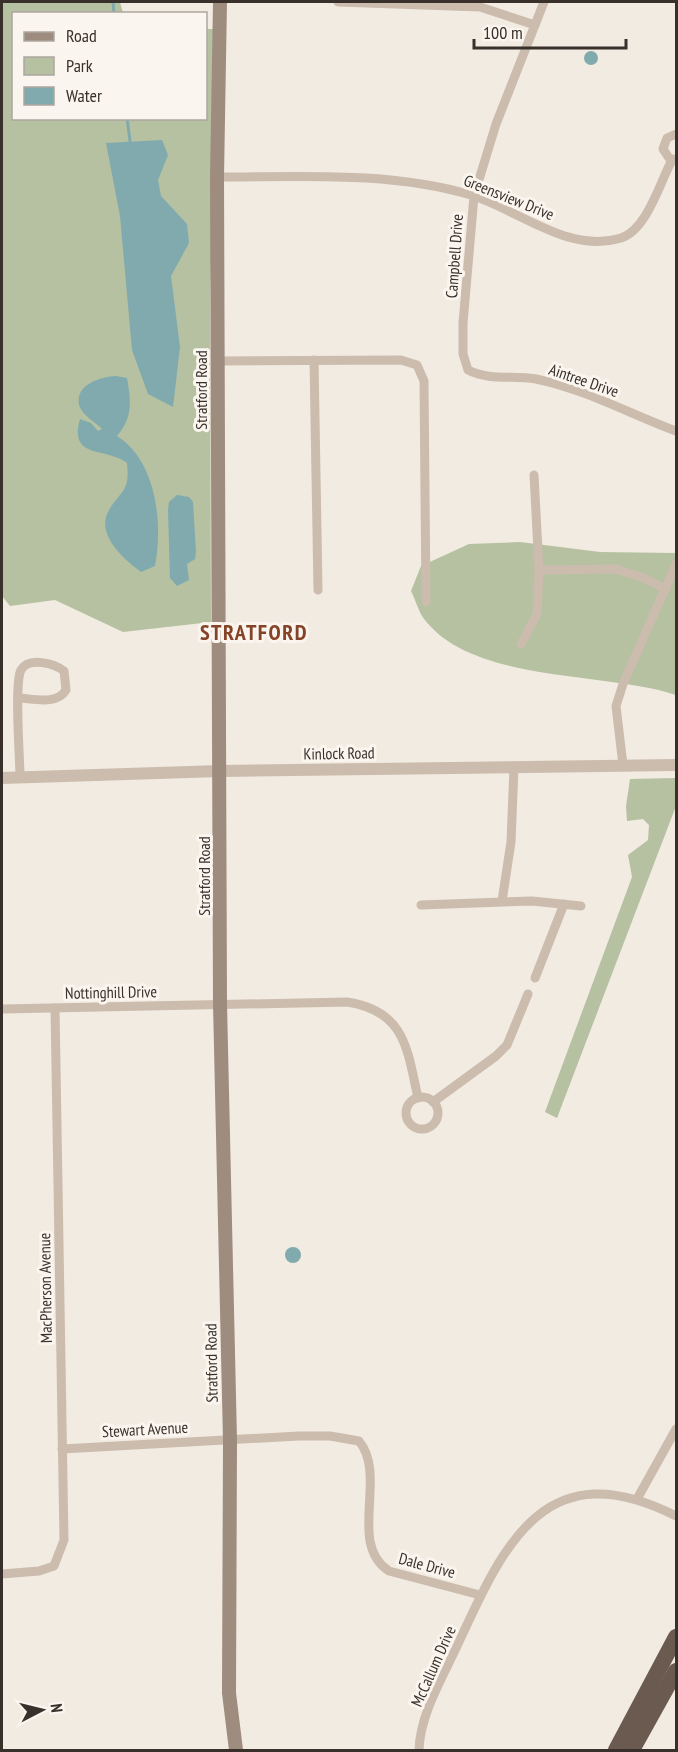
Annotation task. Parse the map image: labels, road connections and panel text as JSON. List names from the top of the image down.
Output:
{
  "streets": {
    "main road": ["Stratford Road"],
    "street": [
      "Greensview Drive",
      "Campbell Drive",
      "Aintree Drive",
      "Kinlock Road",
      "Nottinghill Drive",
      "MacPherson Avenue",
      "Stewart Avenue",
      "Dale Drive",
      "McCallum Drive"
    ]
  },
  "crossings": [
    ["Greensview Drive", "Campbell Drive"],
    ["Greensview Drive", "Stratford Road"],
    ["Campbell Drive", "Aintree Drive"],
    ["Stratford Road", "Kinlock Road"],
    ["Stratford Road", "Nottinghill Drive"],
    ["Stratford Road", "Stewart Avenue"],
    ["Stratford Road", "Dale Drive"],
    ["Nottinghill Drive", "MacPherson Avenue"],
    ["MacPherson Avenue", "Stewart Avenue"],
    ["Stewart Avenue", "Dale Drive"],
    ["Dale Drive", "McCallum Drive"]
  ],
  "districts": ["STRATFORD"],
  "legend": ["Road", "Park", "Water"],
  "scale_bar": "100 m",
  "north": "right"
}
